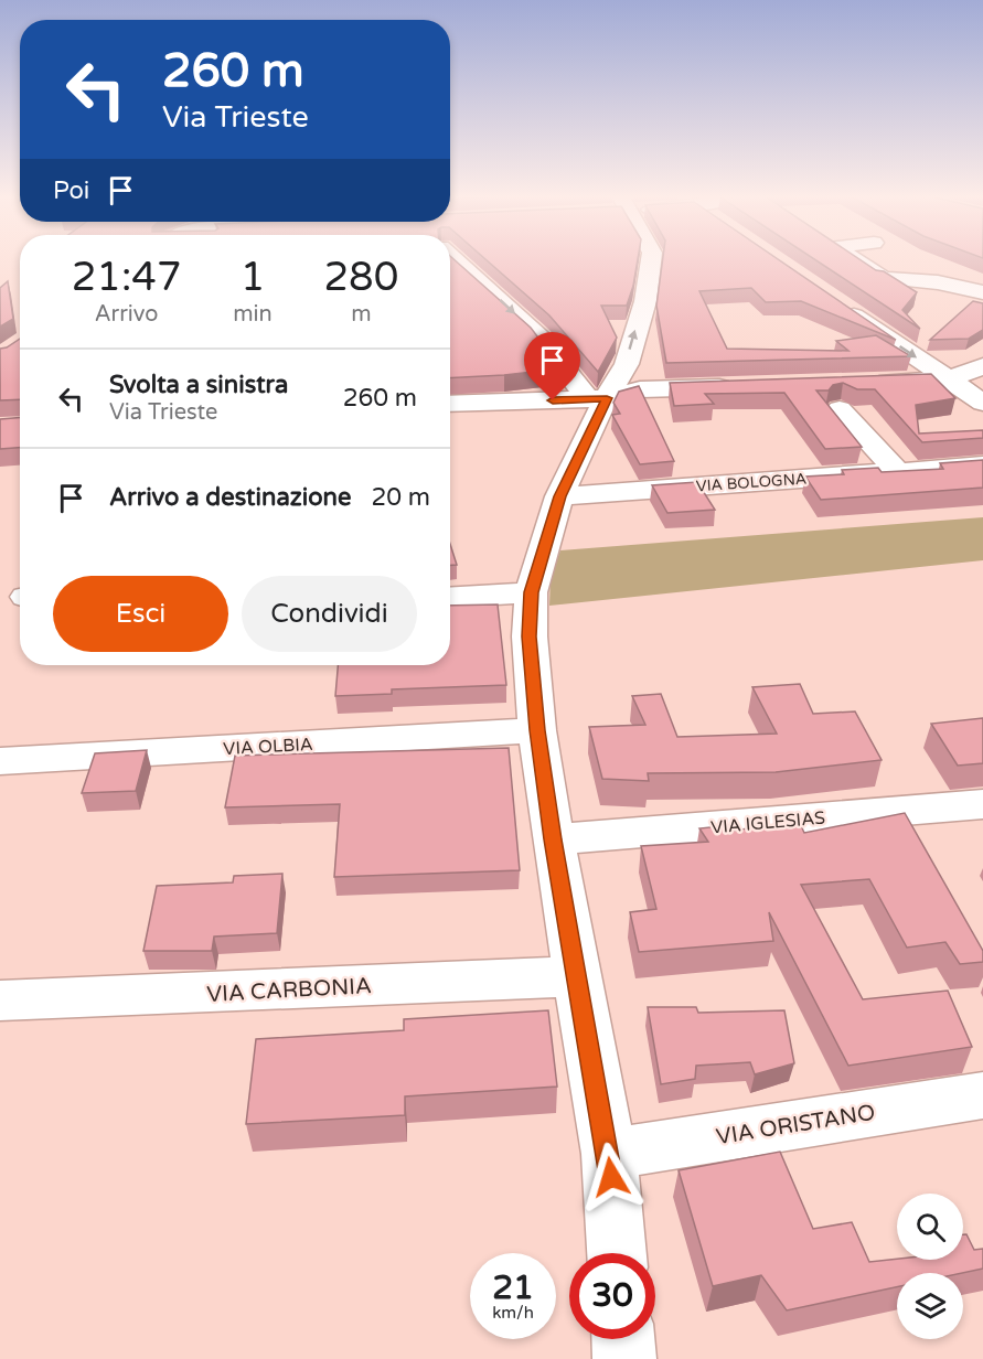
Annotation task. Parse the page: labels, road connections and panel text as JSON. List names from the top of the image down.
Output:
{
  "streets": {
    "street": [
      "VIA BOLOGNA",
      "VIA OLBIA",
      "VIA IGLESIAS",
      "VIA CARBONIA",
      "VIA ORISTANO"
    ]
  },
  "page": {
    "turn": ["260 m", "Via Trieste"],
    "then": "Poi",
    "eta": [
      "21:47",
      "Arrivo",
      "1",
      "min",
      "280",
      "m"
    ],
    "list": [
      {
        "name": "Svolta a sinistra",
        "note": "Via Trieste",
        "value": "260 m"
      },
      {
        "name": "Arrivo a destinazione",
        "value": "20 m"
      }
    ],
    "buttons": ["Esci", "Condividi"],
    "speed": "21 km/h",
    "limit": "30"
  }
}
